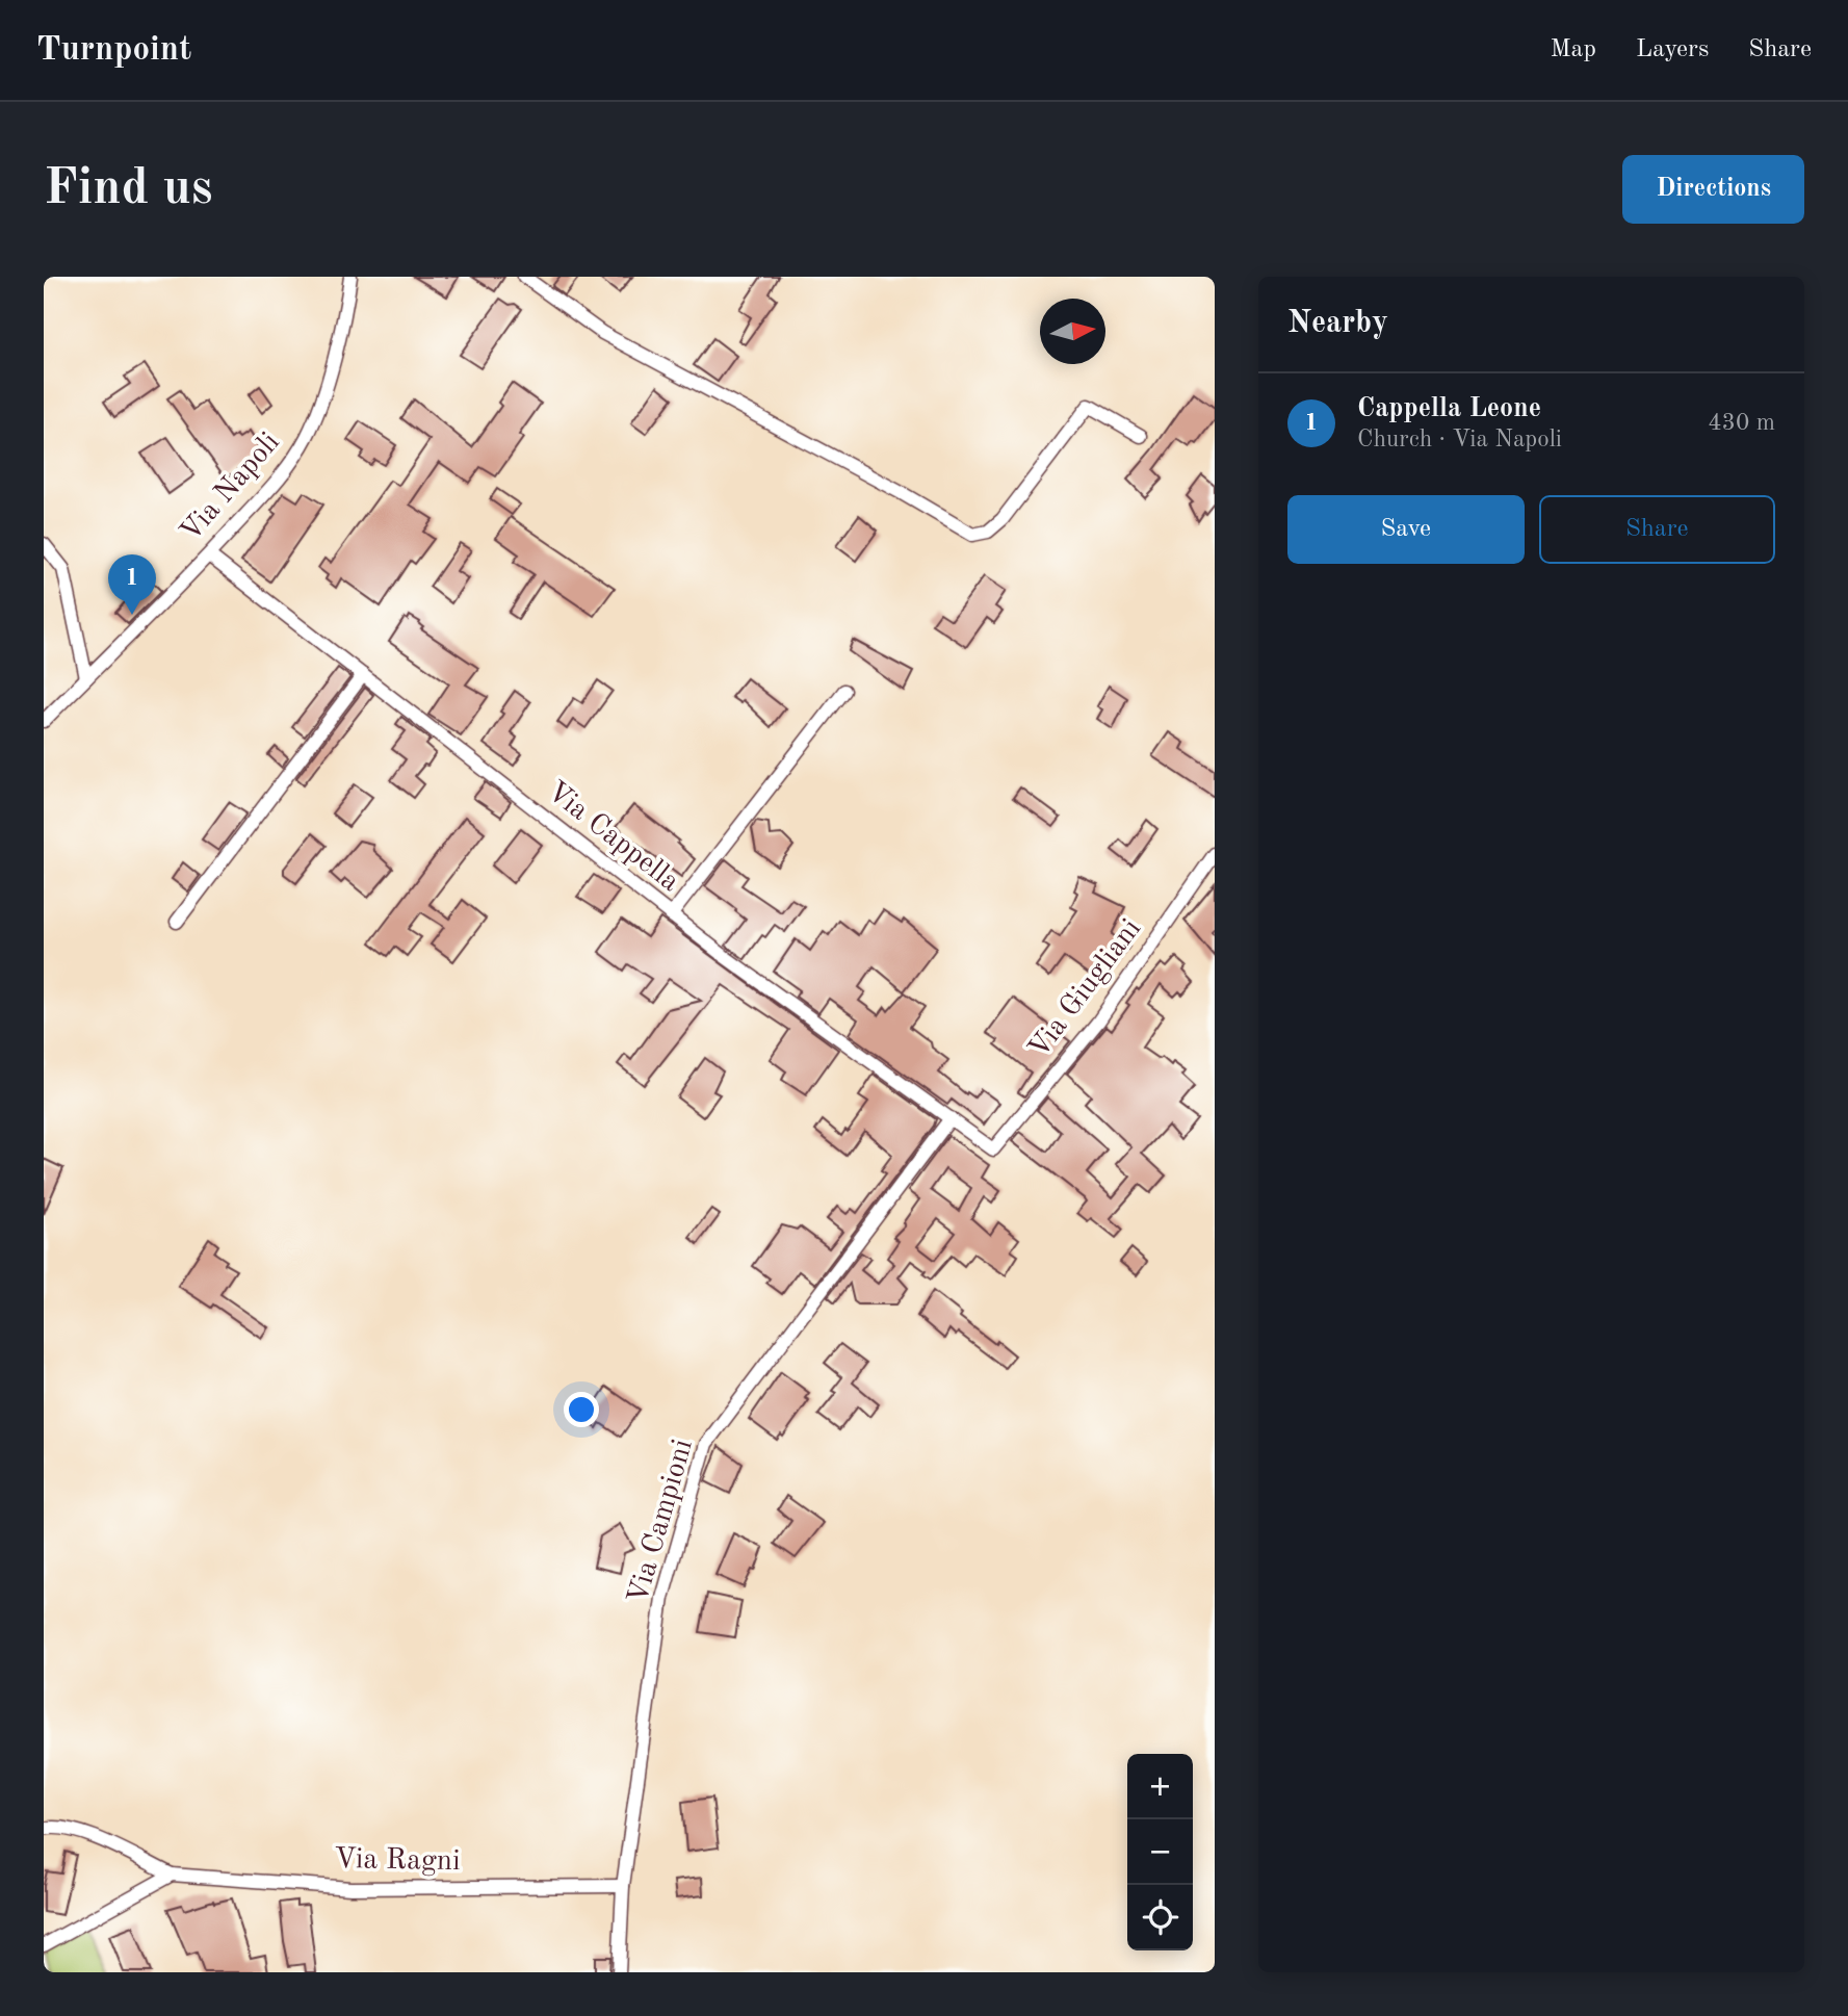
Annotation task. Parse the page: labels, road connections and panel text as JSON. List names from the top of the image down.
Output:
{
  "streets": {
    "street": [
      "Via Napoli",
      "Via Cappella",
      "Via Giugliani",
      "Via Campioni",
      "Via Ragni"
    ]
  },
  "crossings": [
    ["Via Napoli", "Via Cappella"],
    ["Via Cappella", "Via Giugliani"],
    ["Via Cappella", "Via Campioni"],
    ["Via Campioni", "Via Ragni"]
  ],
  "north": "right",
  "page": {
    "header": "Turnpoint",
    "nav": ["Map", "Layers", "Share"],
    "buttons": [
      "Directions",
      ["Save", "Share"]
    ],
    "title": "Find us",
    "heading": "Nearby",
    "list": [
      {
        "mark": "1",
        "name": "Cappella Leone",
        "note": "Church · Via Napoli",
        "value": "430 m"
      }
    ],
    "pins": "1",
    "map_buttons": ["+", "−"]
  }
}
